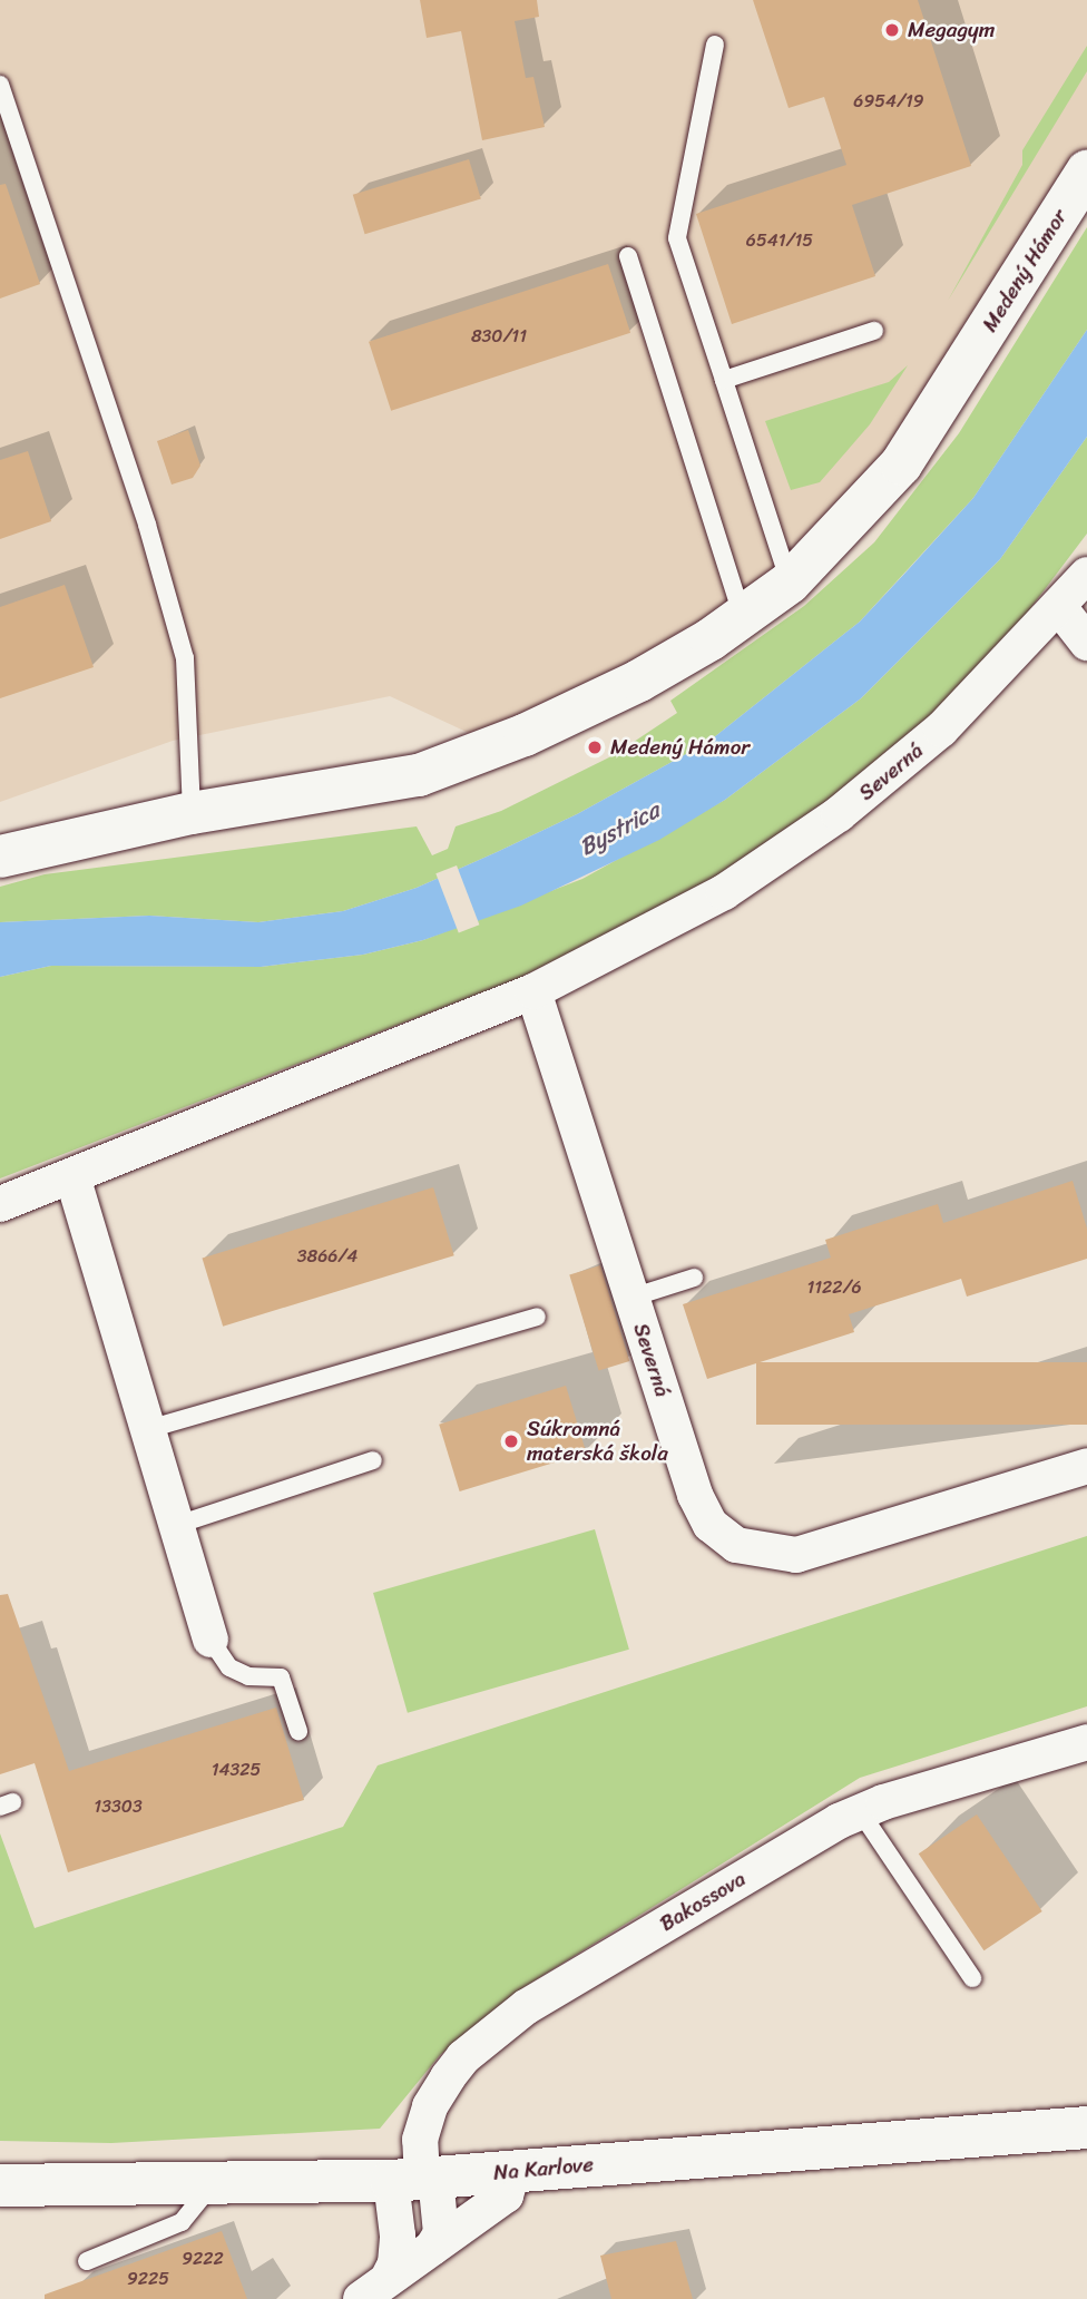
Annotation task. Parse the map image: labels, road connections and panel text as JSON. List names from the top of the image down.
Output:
{
  "streets": {
    "street": [
      "Medený Hámor",
      "Severná",
      "Bakossova",
      "Na Karlove"
    ]
  },
  "crossings": [
    ["Bakossova", "Na Karlove"]
  ],
  "water": ["Bystrica"],
  "places": ["Megagym", "Medený Hámor", "Súkromná materská škola"],
  "house_numbers": [
    "6954/19",
    "6541/15",
    "830/11",
    "3866/4",
    "1122/6",
    "14325",
    "13303",
    "9222",
    "9225"
  ]
}
